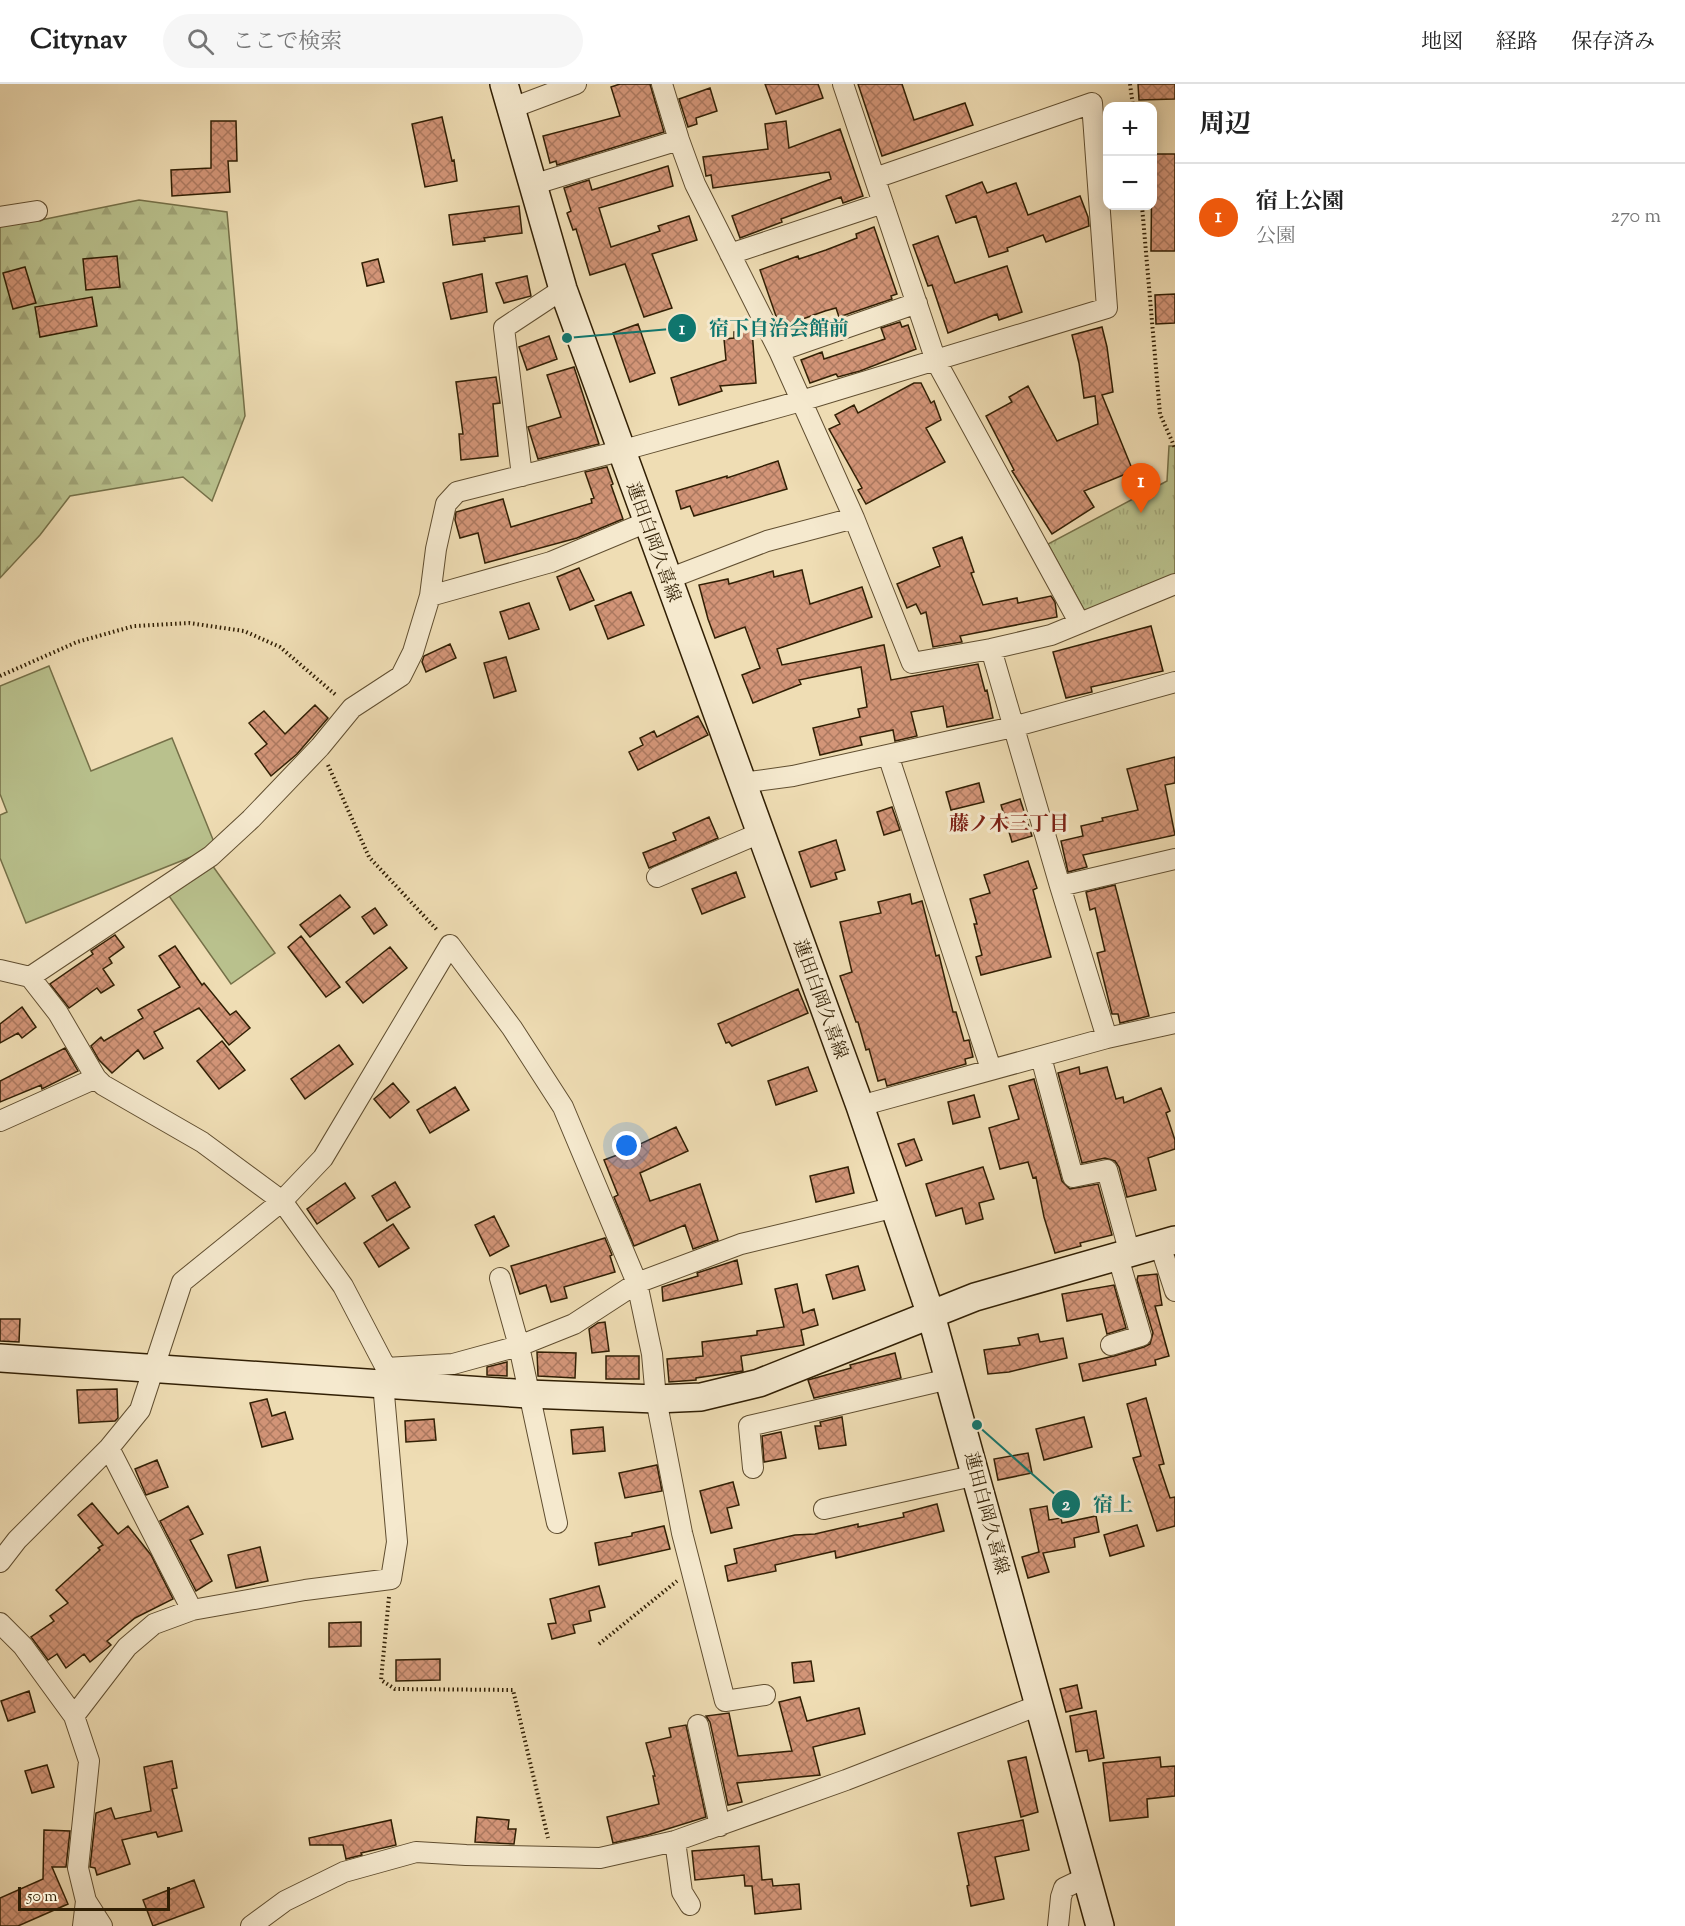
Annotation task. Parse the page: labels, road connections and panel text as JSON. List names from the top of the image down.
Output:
{
  "streets": {
    "main road": ["蓮田白岡久喜線"]
  },
  "districts": ["藤ノ木三丁目"],
  "places": ["宿下自治会館前", "宿上"],
  "scale_bar": "50 m",
  "page": {
    "header": "Citynav",
    "search": "ここで検索",
    "nav": ["地図", "経路", "保存済み"],
    "heading": "周辺",
    "map_buttons": ["+", "−"],
    "list": [
      {
        "mark": "1",
        "name": "宿上公園",
        "note": "公園",
        "value": "270 m"
      }
    ],
    "pins": "1",
    "scale": "50 m"
  }
}
